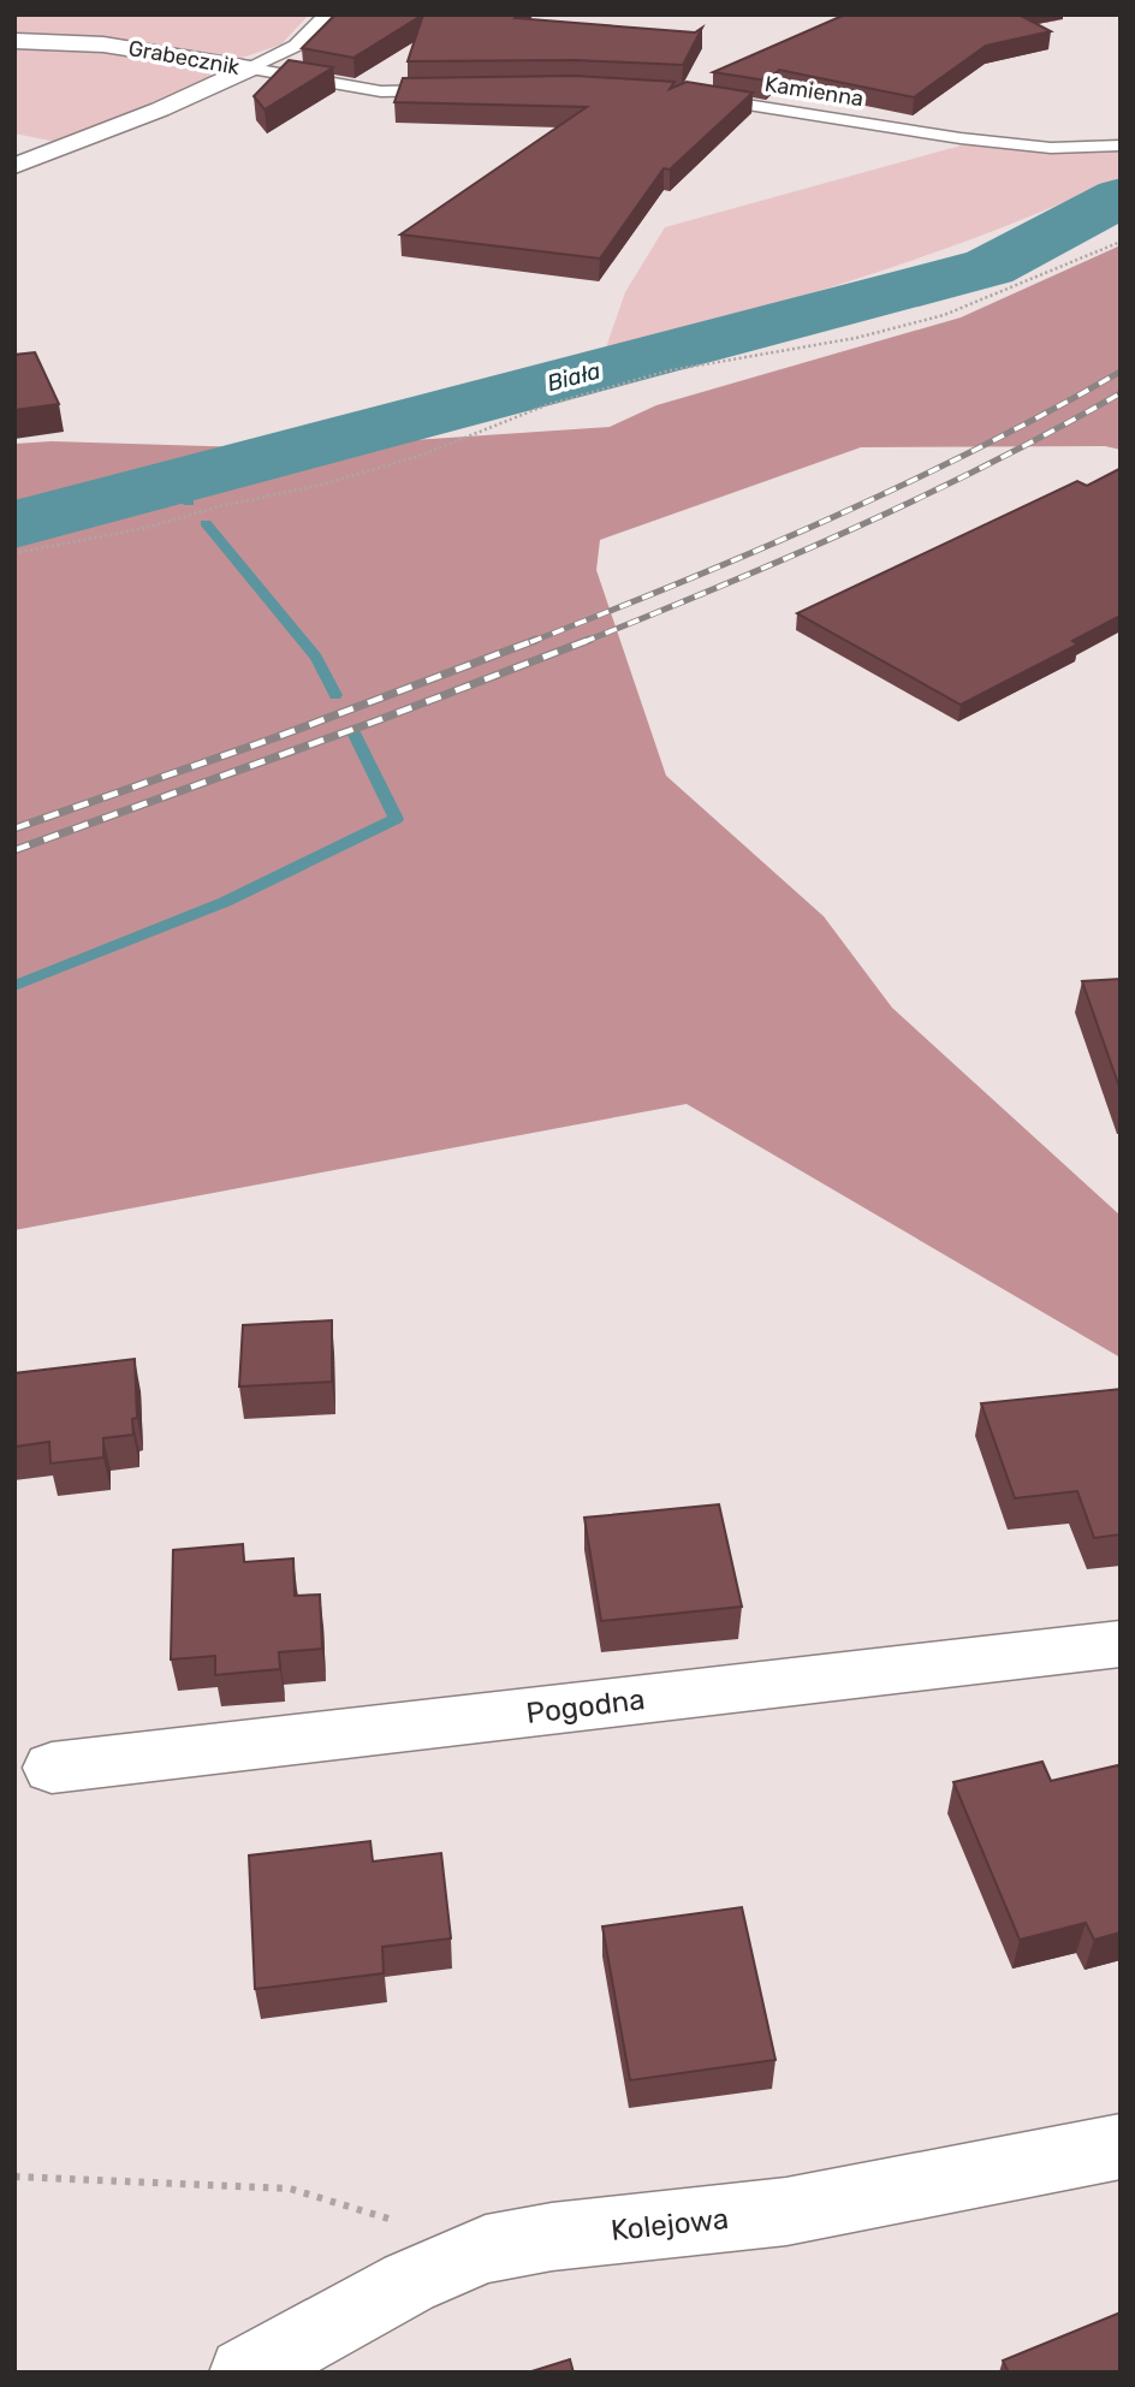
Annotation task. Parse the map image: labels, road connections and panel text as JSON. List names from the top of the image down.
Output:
{
  "streets": {
    "street": ["Grabecznik", "Pogodna", "Kolejowa"],
    "lane": ["Kamienna"]
  },
  "water": ["Biała"]
}
